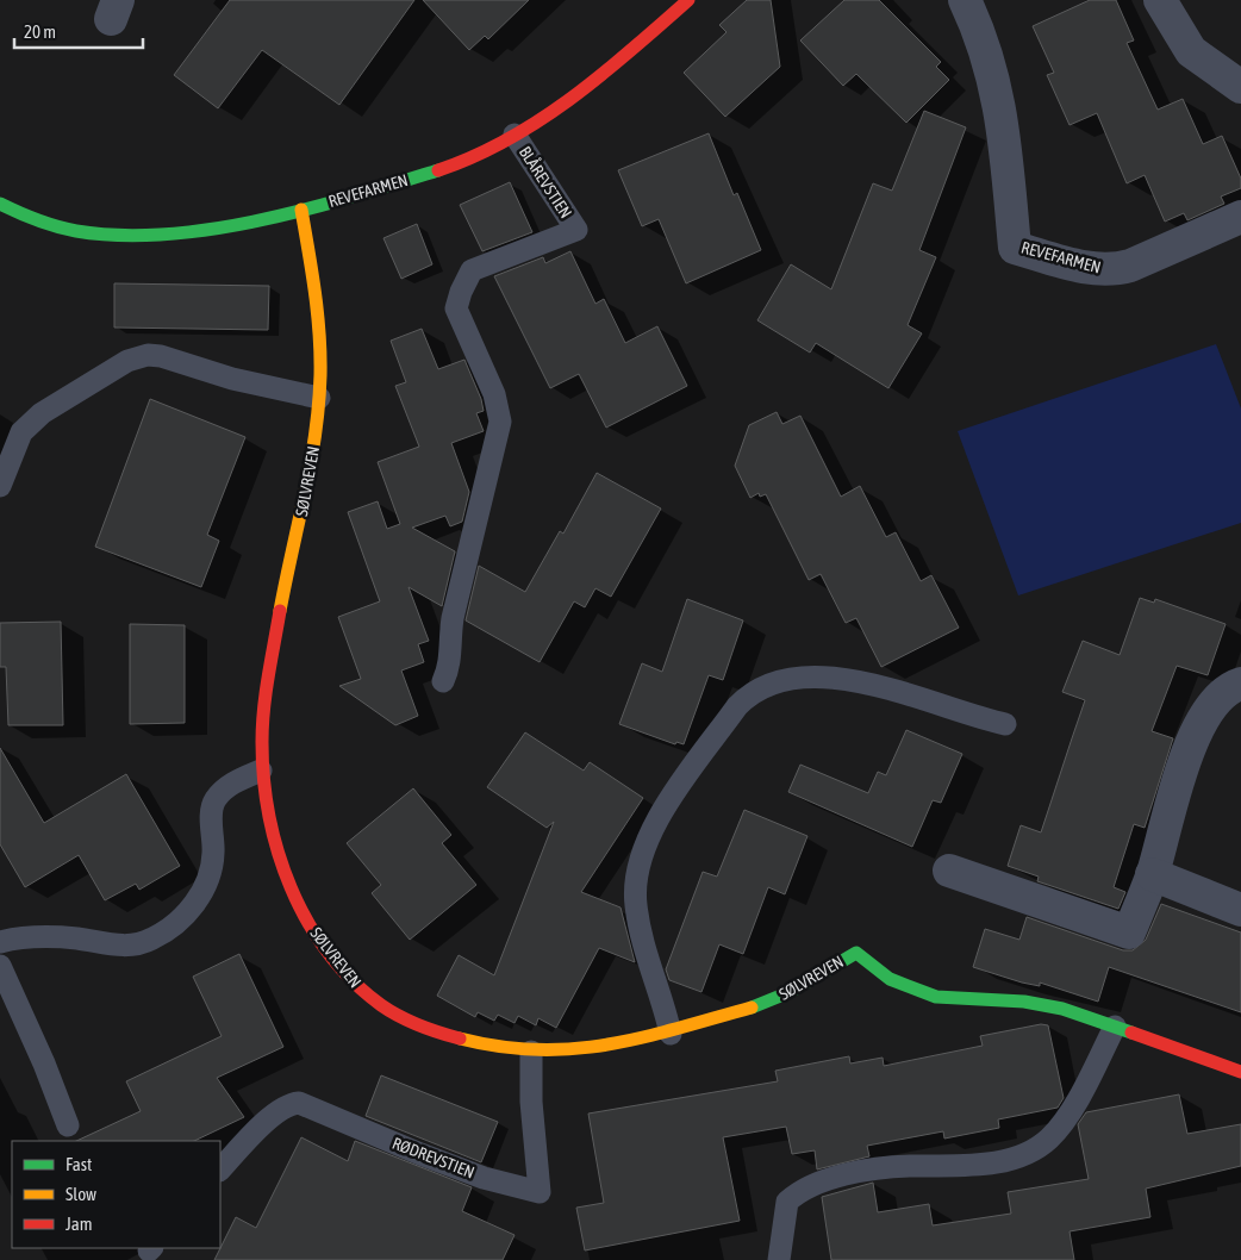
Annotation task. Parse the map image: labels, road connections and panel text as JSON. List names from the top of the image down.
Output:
{
  "streets": {
    "street": ["REVEFARMEN", "SØLVREVEN"],
    "lane": ["BLÅREVSTIEN", "RØDREVSTIEN"]
  },
  "crossings": [
    ["BLÅREVSTIEN", "REVEFARMEN"],
    ["REVEFARMEN", "SØLVREVEN"],
    ["SØLVREVEN", "RØDREVSTIEN"]
  ],
  "legend": ["Fast", "Slow", "Jam"],
  "scale_bar": "20 m"
}
